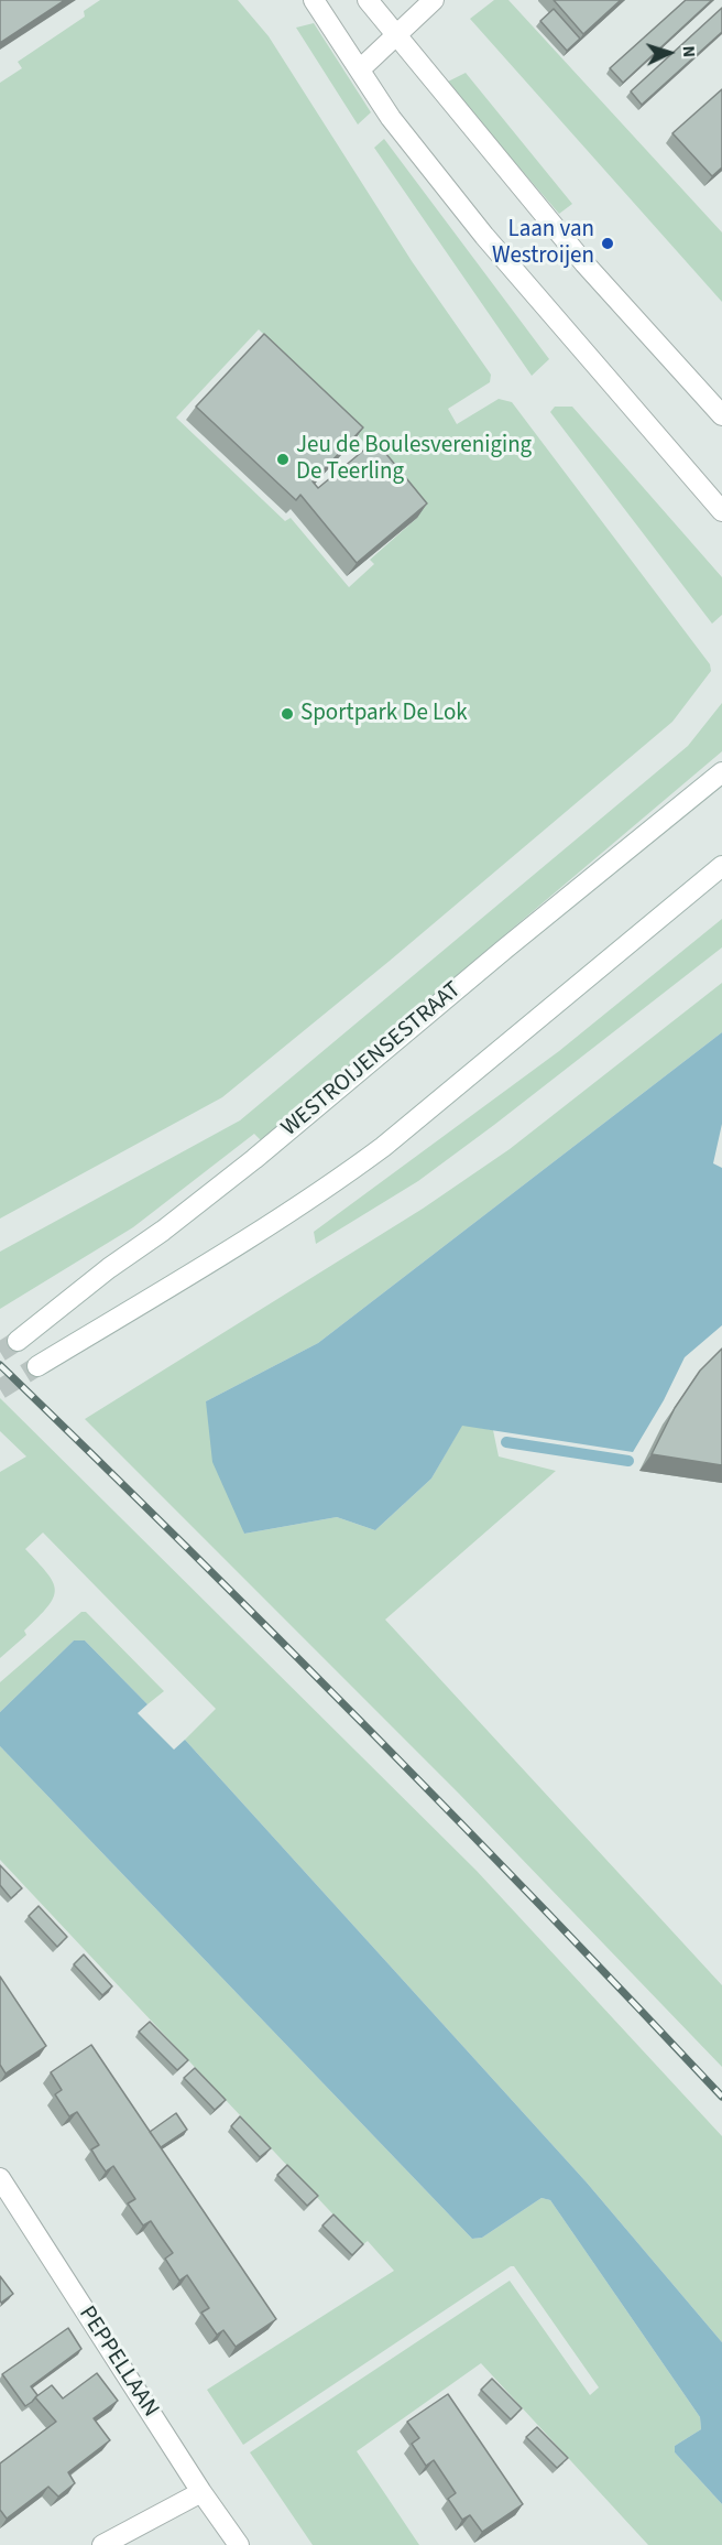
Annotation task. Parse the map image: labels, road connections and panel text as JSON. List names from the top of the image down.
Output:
{
  "streets": {
    "street": ["WESTROIJENSESTRAAT", "PEPPELLAAN"]
  },
  "places": ["Laan van Westroijen", "Jeu de Boulesvereniging De Teerling", "Sportpark De Lok"],
  "north": "right"
}
